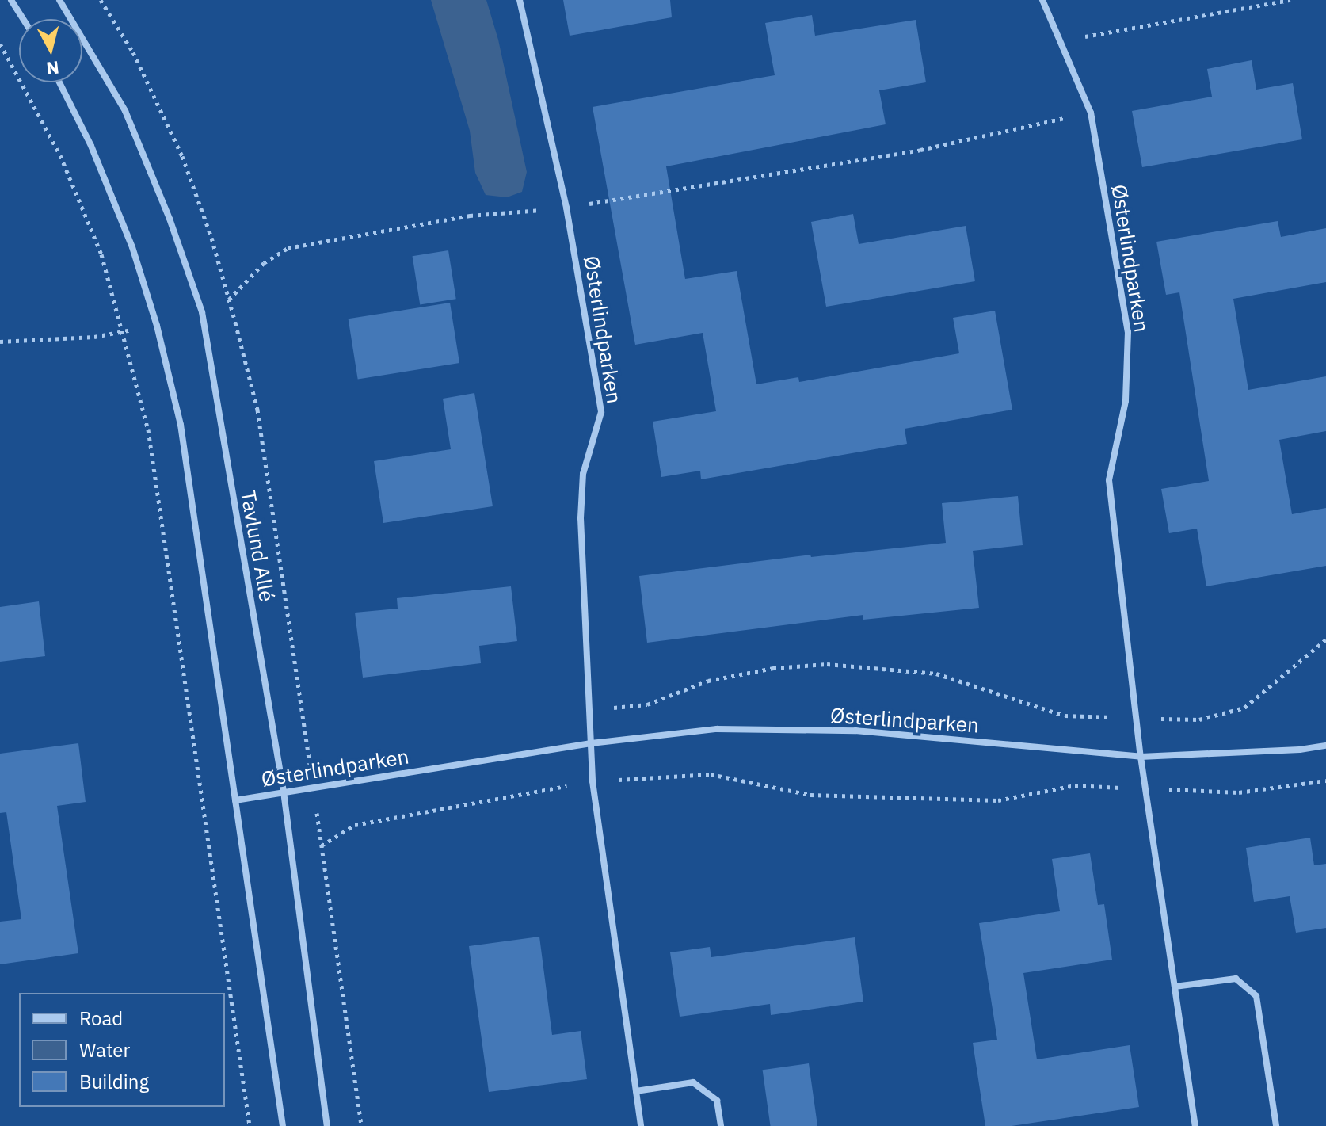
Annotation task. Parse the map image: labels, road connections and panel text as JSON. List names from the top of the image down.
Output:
{
  "streets": {
    "street": ["Østerlindparken", "Tavlund Allé"]
  },
  "crossings": [
    ["Østerlindparken", "Tavlund Allé"]
  ],
  "legend": ["Road", "Water", "Building"],
  "north": "bottom"
}
